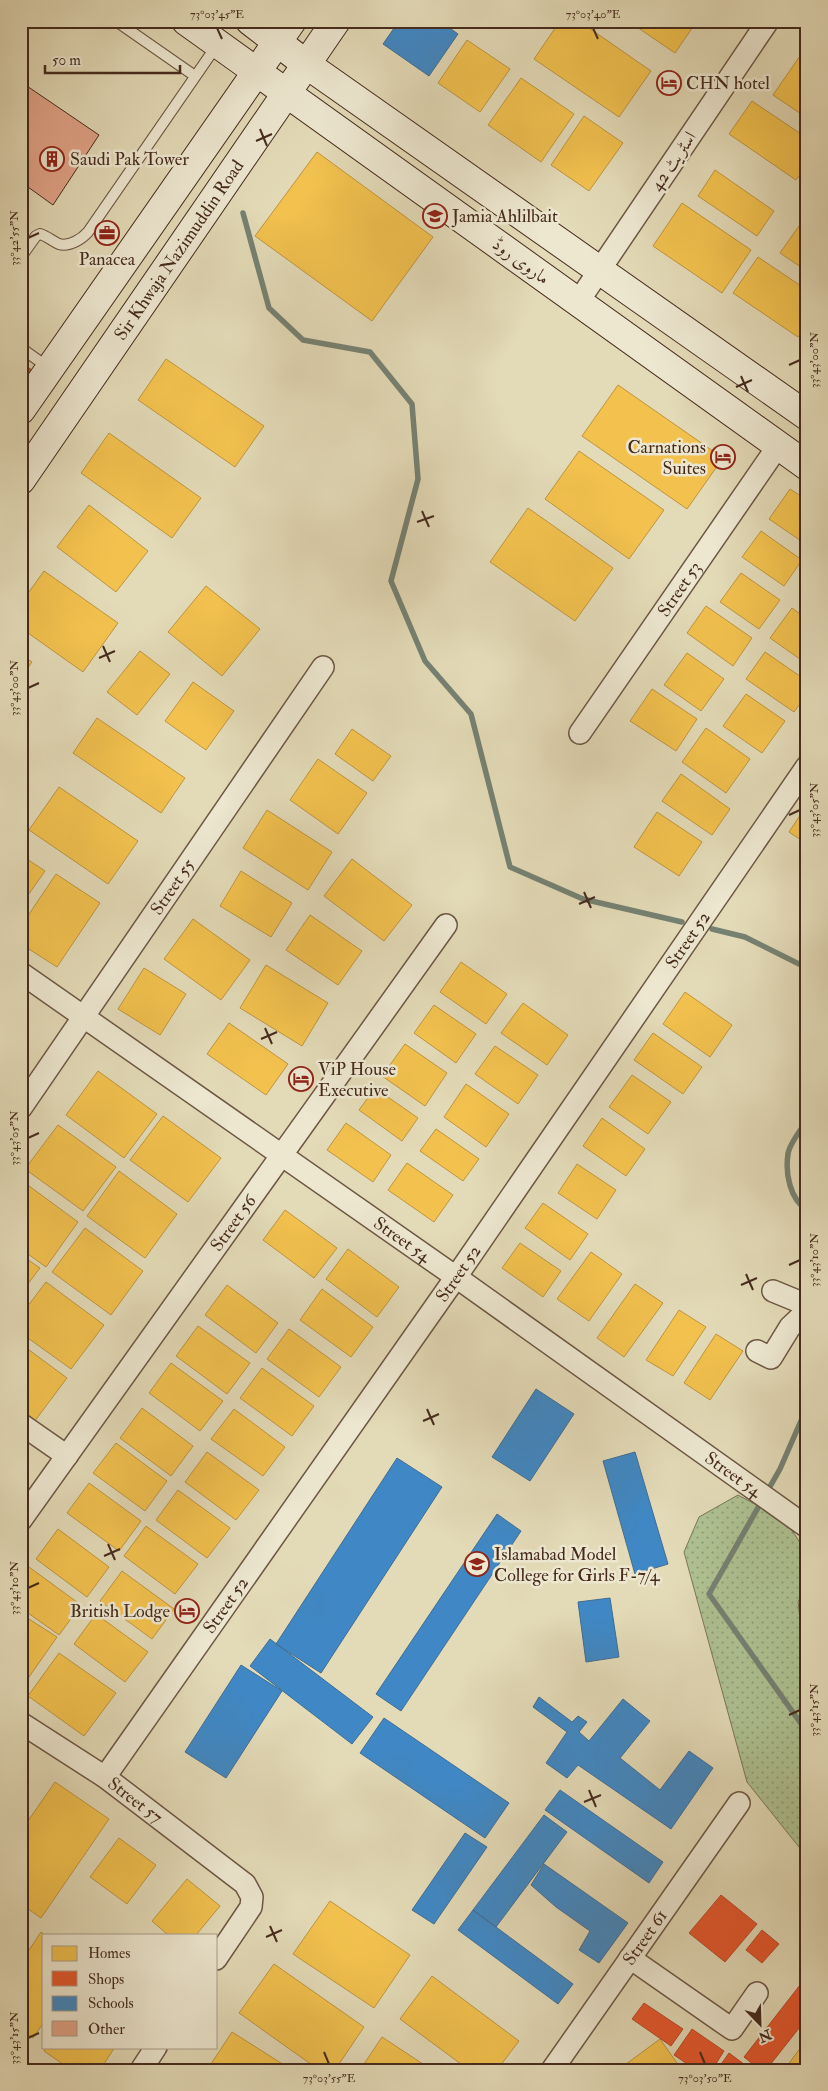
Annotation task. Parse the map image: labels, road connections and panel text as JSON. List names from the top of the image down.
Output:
{
  "streets": {
    "street": [
      "اسٹریٹ 42",
      "Sir Khwaja Nazimuddin Road",
      "ماروی روڈ",
      "Street 53",
      "Street 55",
      "Street 52",
      "Street 56",
      "Street 54",
      "Street 57",
      "Street 61"
    ]
  },
  "crossings": [
    ["اسٹریٹ 42", "ماروی روڈ"],
    ["Sir Khwaja Nazimuddin Road", "ماروی روڈ"],
    ["ماروی روڈ", "Street 53"],
    ["Street 55", "Street 54"],
    ["Street 52", "Street 54"],
    ["Street 52", "Street 57"],
    ["Street 56", "Street 54"]
  ],
  "places": {
    "hotel": [
      "CHN hotel",
      "Carnations Suites",
      "ViP House Executive",
      "British Lodge"
    ],
    "building": ["Saudi Pak Tower"],
    "school or university": ["Jamia Ahlilbait", "Islamabad Model College for Girls F-7/4"],
    "office": ["Panacea"]
  },
  "legend": [
    "Homes",
    "Shops",
    "Schools",
    "Other"
  ],
  "scale_bar": "50 m",
  "north": "bottom right",
  "coordinates": [
    "73°03'45\"E",
    "73°03'40\"E",
    "33°42'55\"N",
    "33°43'00\"N",
    "33°43'05\"N",
    "33°43'10\"N",
    "33°43'15\"N",
    "73°03'55\"E",
    "73°03'50\"E"
  ]
}
